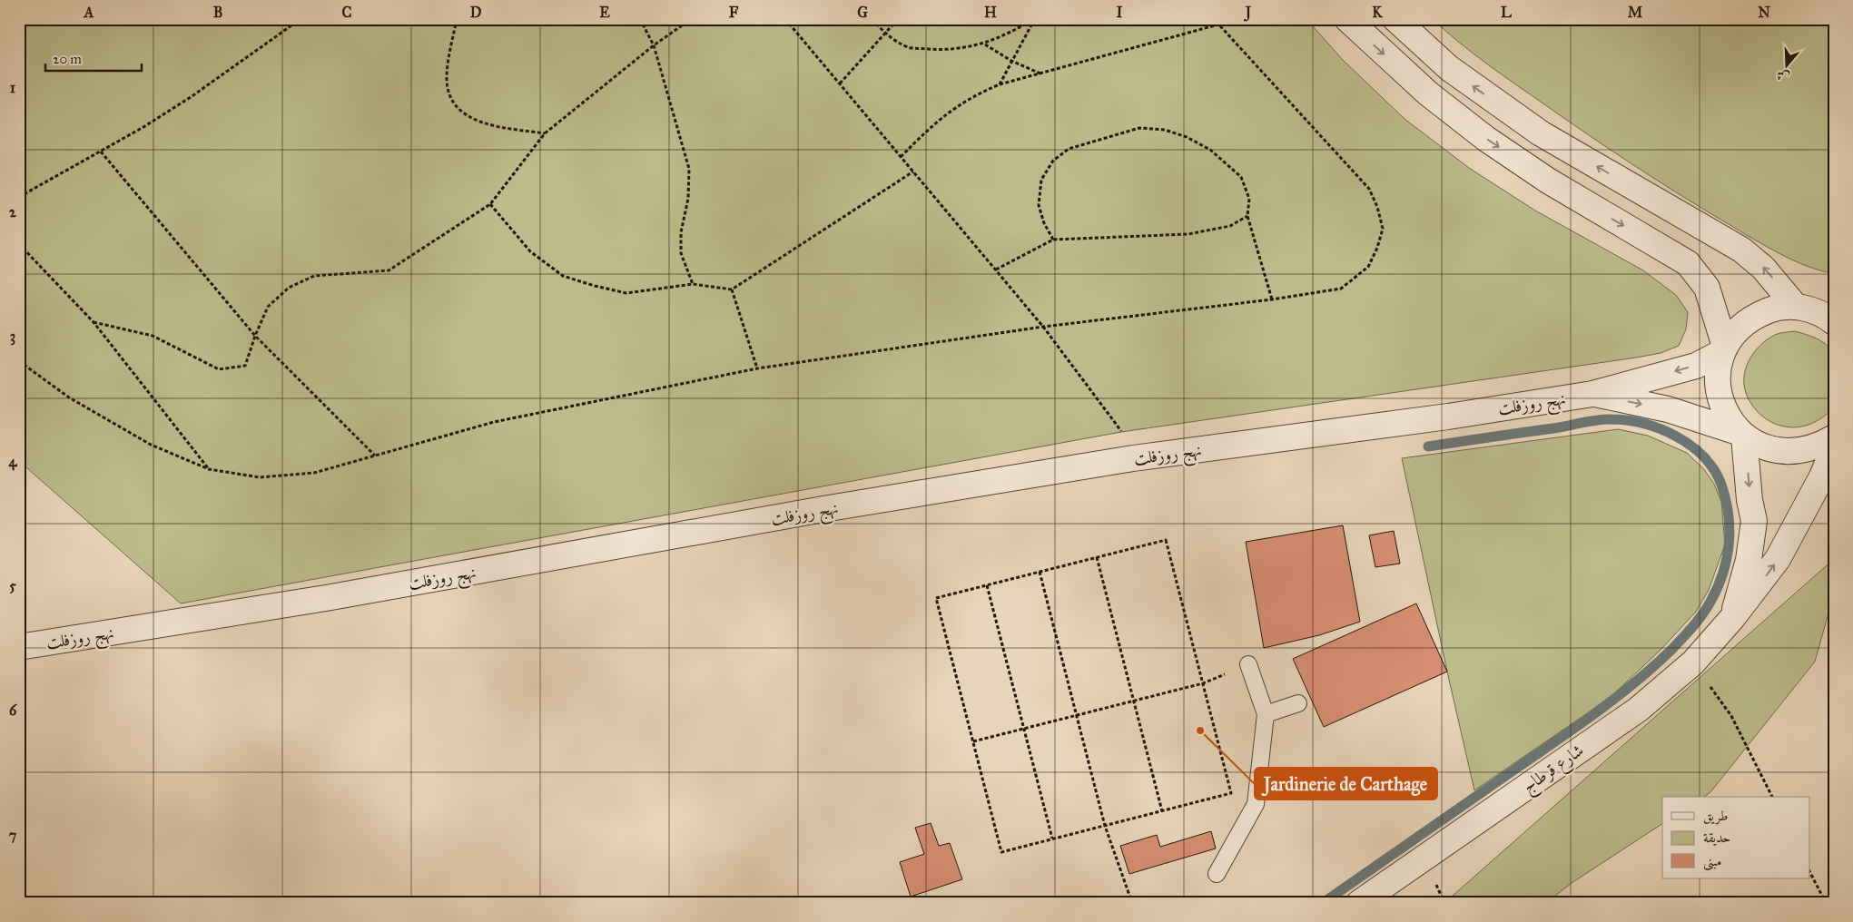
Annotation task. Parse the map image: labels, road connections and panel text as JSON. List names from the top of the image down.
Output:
{
  "streets": {
    "street": ["نهج روزفلت", "شارع قرطاج"]
  },
  "crossings": [
    ["نهج روزفلت", "شارع قرطاج"]
  ],
  "places": ["Jardinerie de Carthage"],
  "legend": ["طريق", "حديقة", "مبنى"],
  "scale_bar": "20 m",
  "north": "bottom",
  "grid": {
    "columns": [
      "A",
      "B",
      "C",
      "D",
      "E",
      "F",
      "G",
      "H",
      "I",
      "J",
      "K",
      "L",
      "M",
      "N"
    ],
    "rows": [
      "1",
      "2",
      "3",
      "4",
      "5",
      "6",
      "7"
    ]
  }
}
